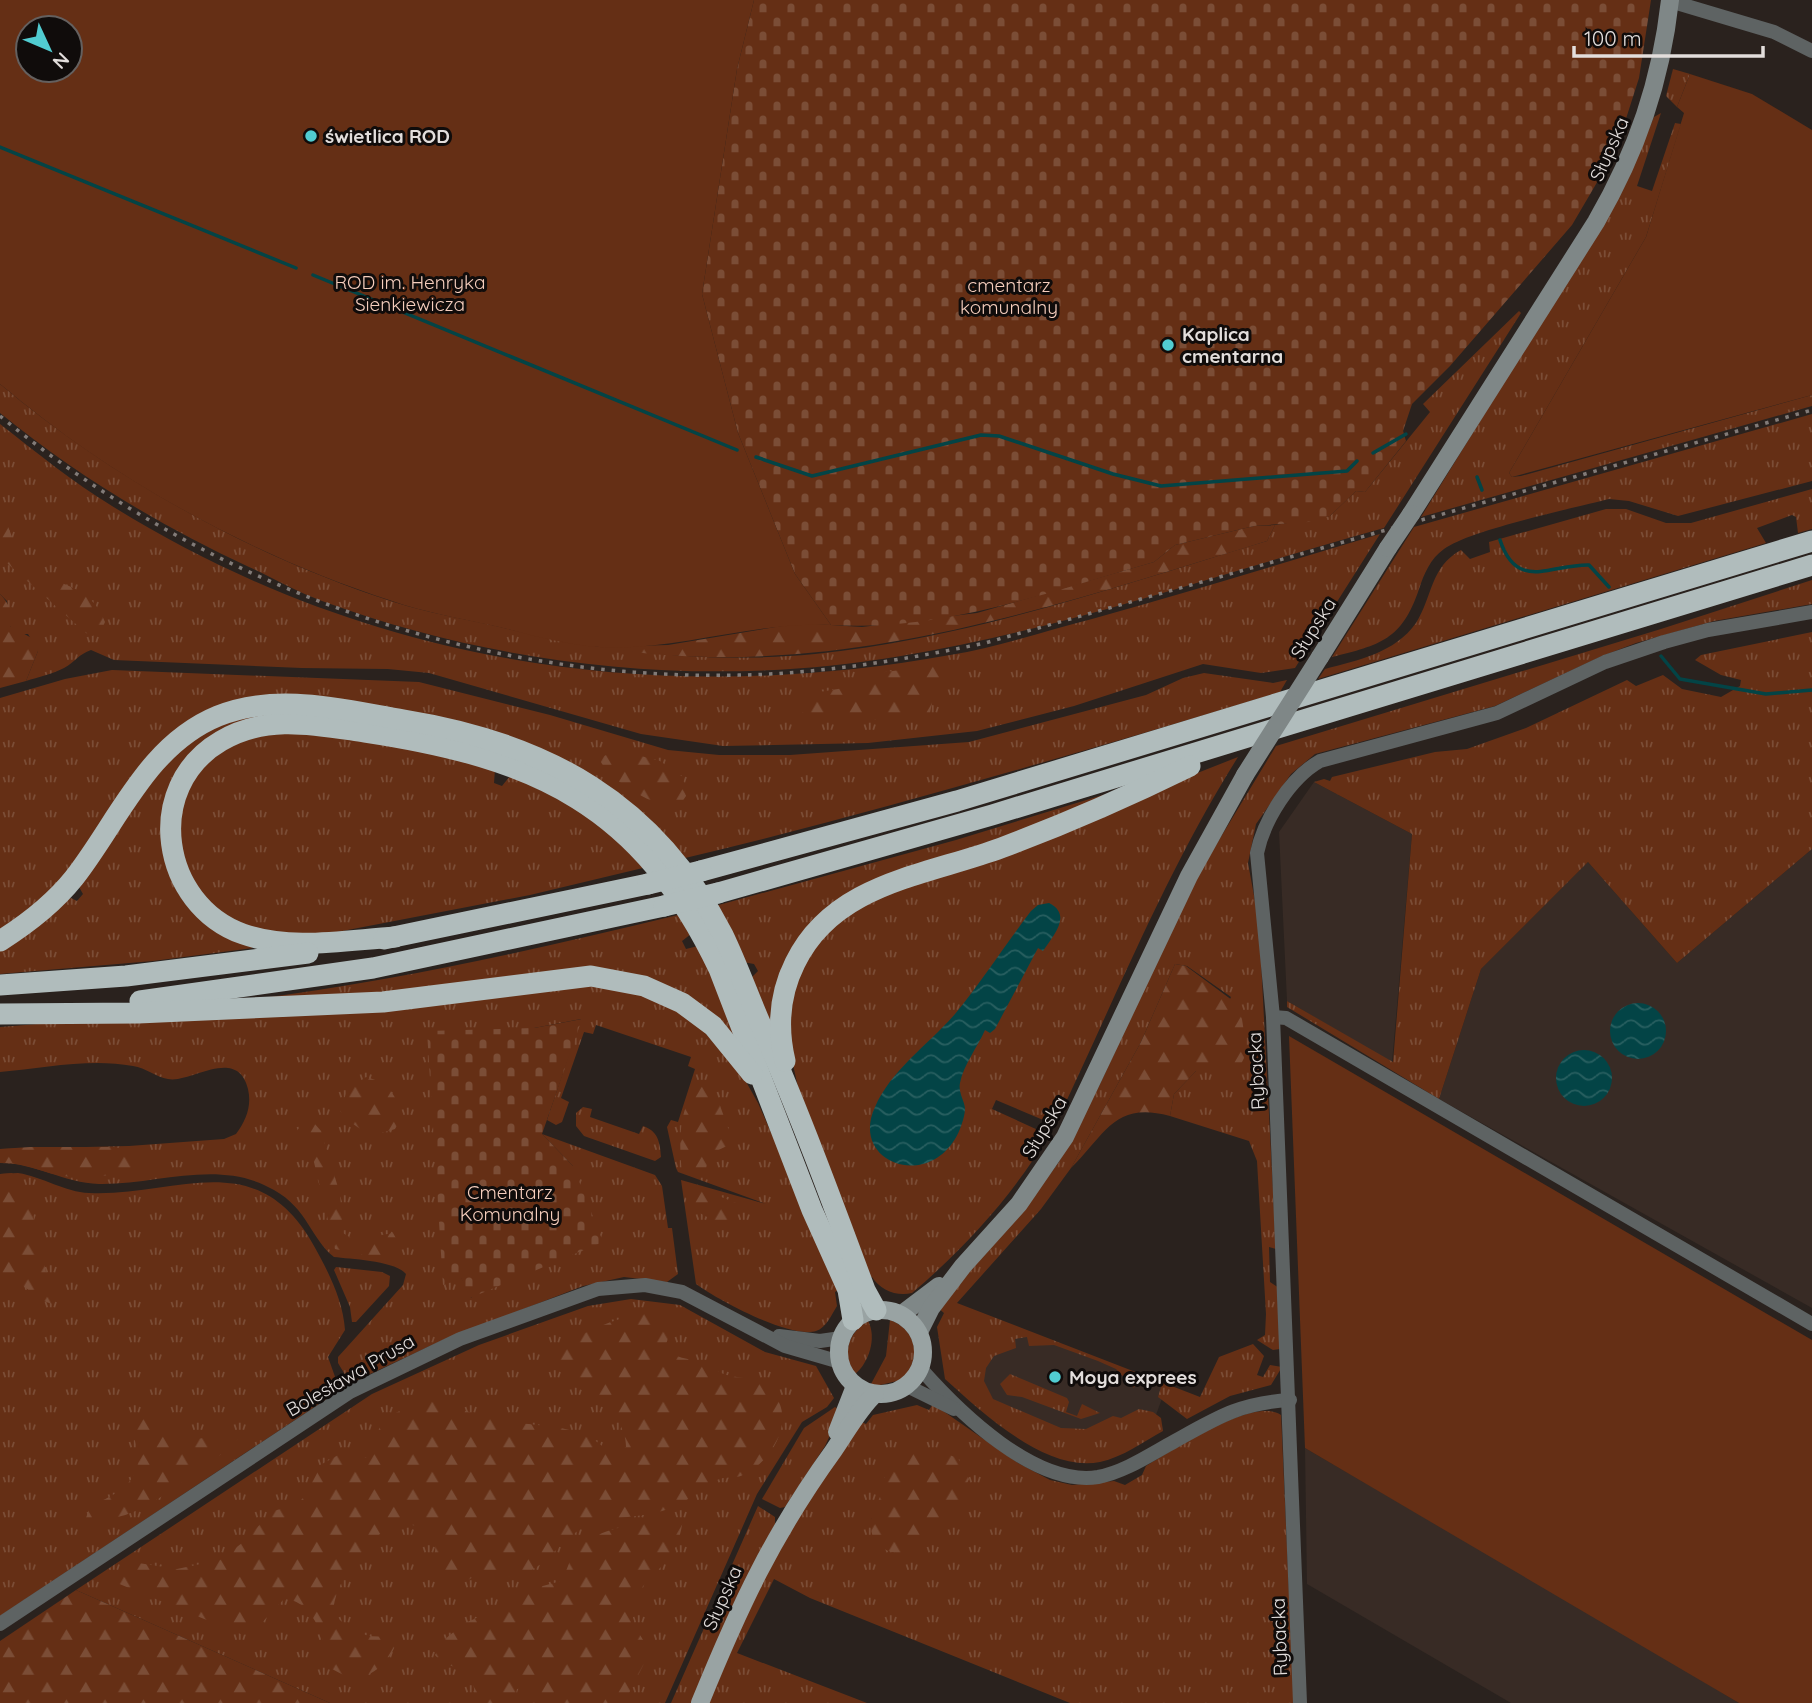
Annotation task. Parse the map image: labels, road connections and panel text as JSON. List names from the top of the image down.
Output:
{
  "streets": {
    "main road": ["Słupska"],
    "street": ["Rybacka", "Bolesława Prusa"]
  },
  "crossings": [
    ["Słupska", "Bolesława Prusa"]
  ],
  "parks": ["ROD im. Henryka Sienkiewicza", "cmentarz komunalny", "Cmentarz Komunalny"],
  "places": ["świetlica ROD", "Kaplica cmentarna", "Moya exprees"],
  "scale_bar": "100 m",
  "north": "bottom right"
}
